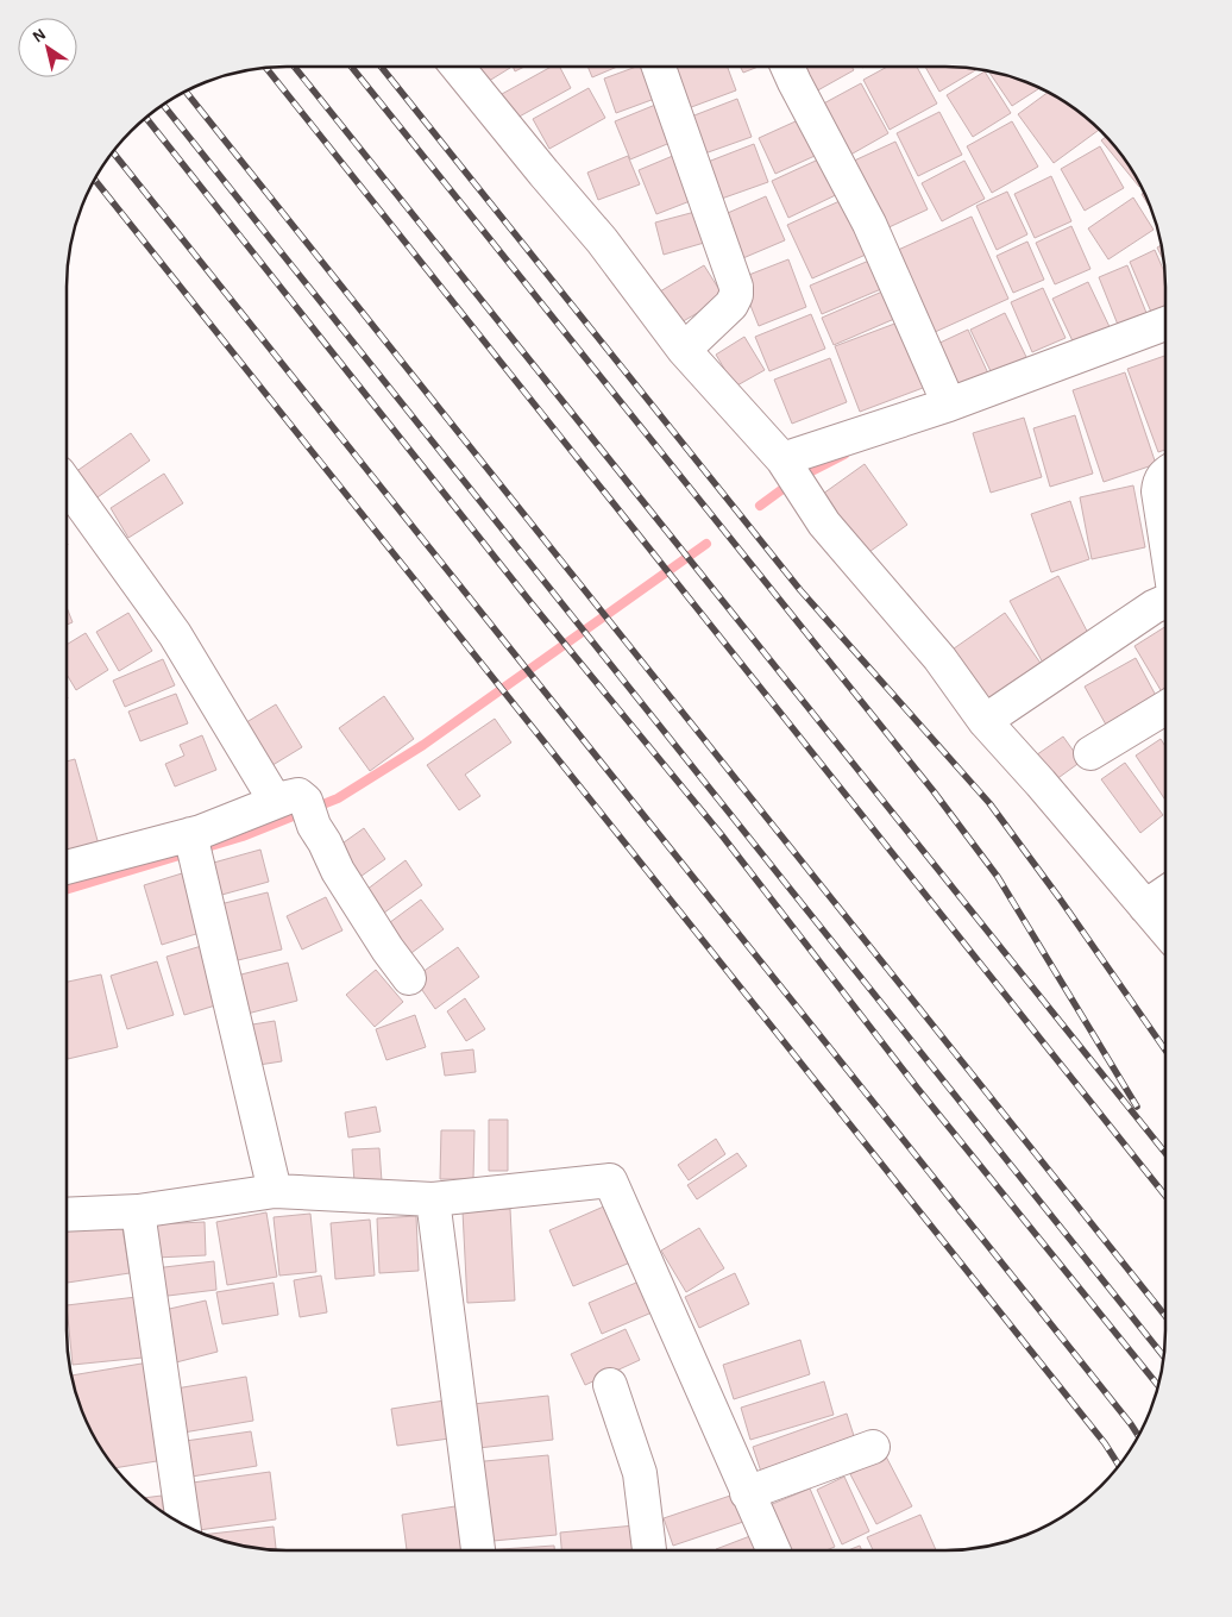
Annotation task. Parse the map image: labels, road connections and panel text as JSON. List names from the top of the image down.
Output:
{
  "north": "top left"
}
